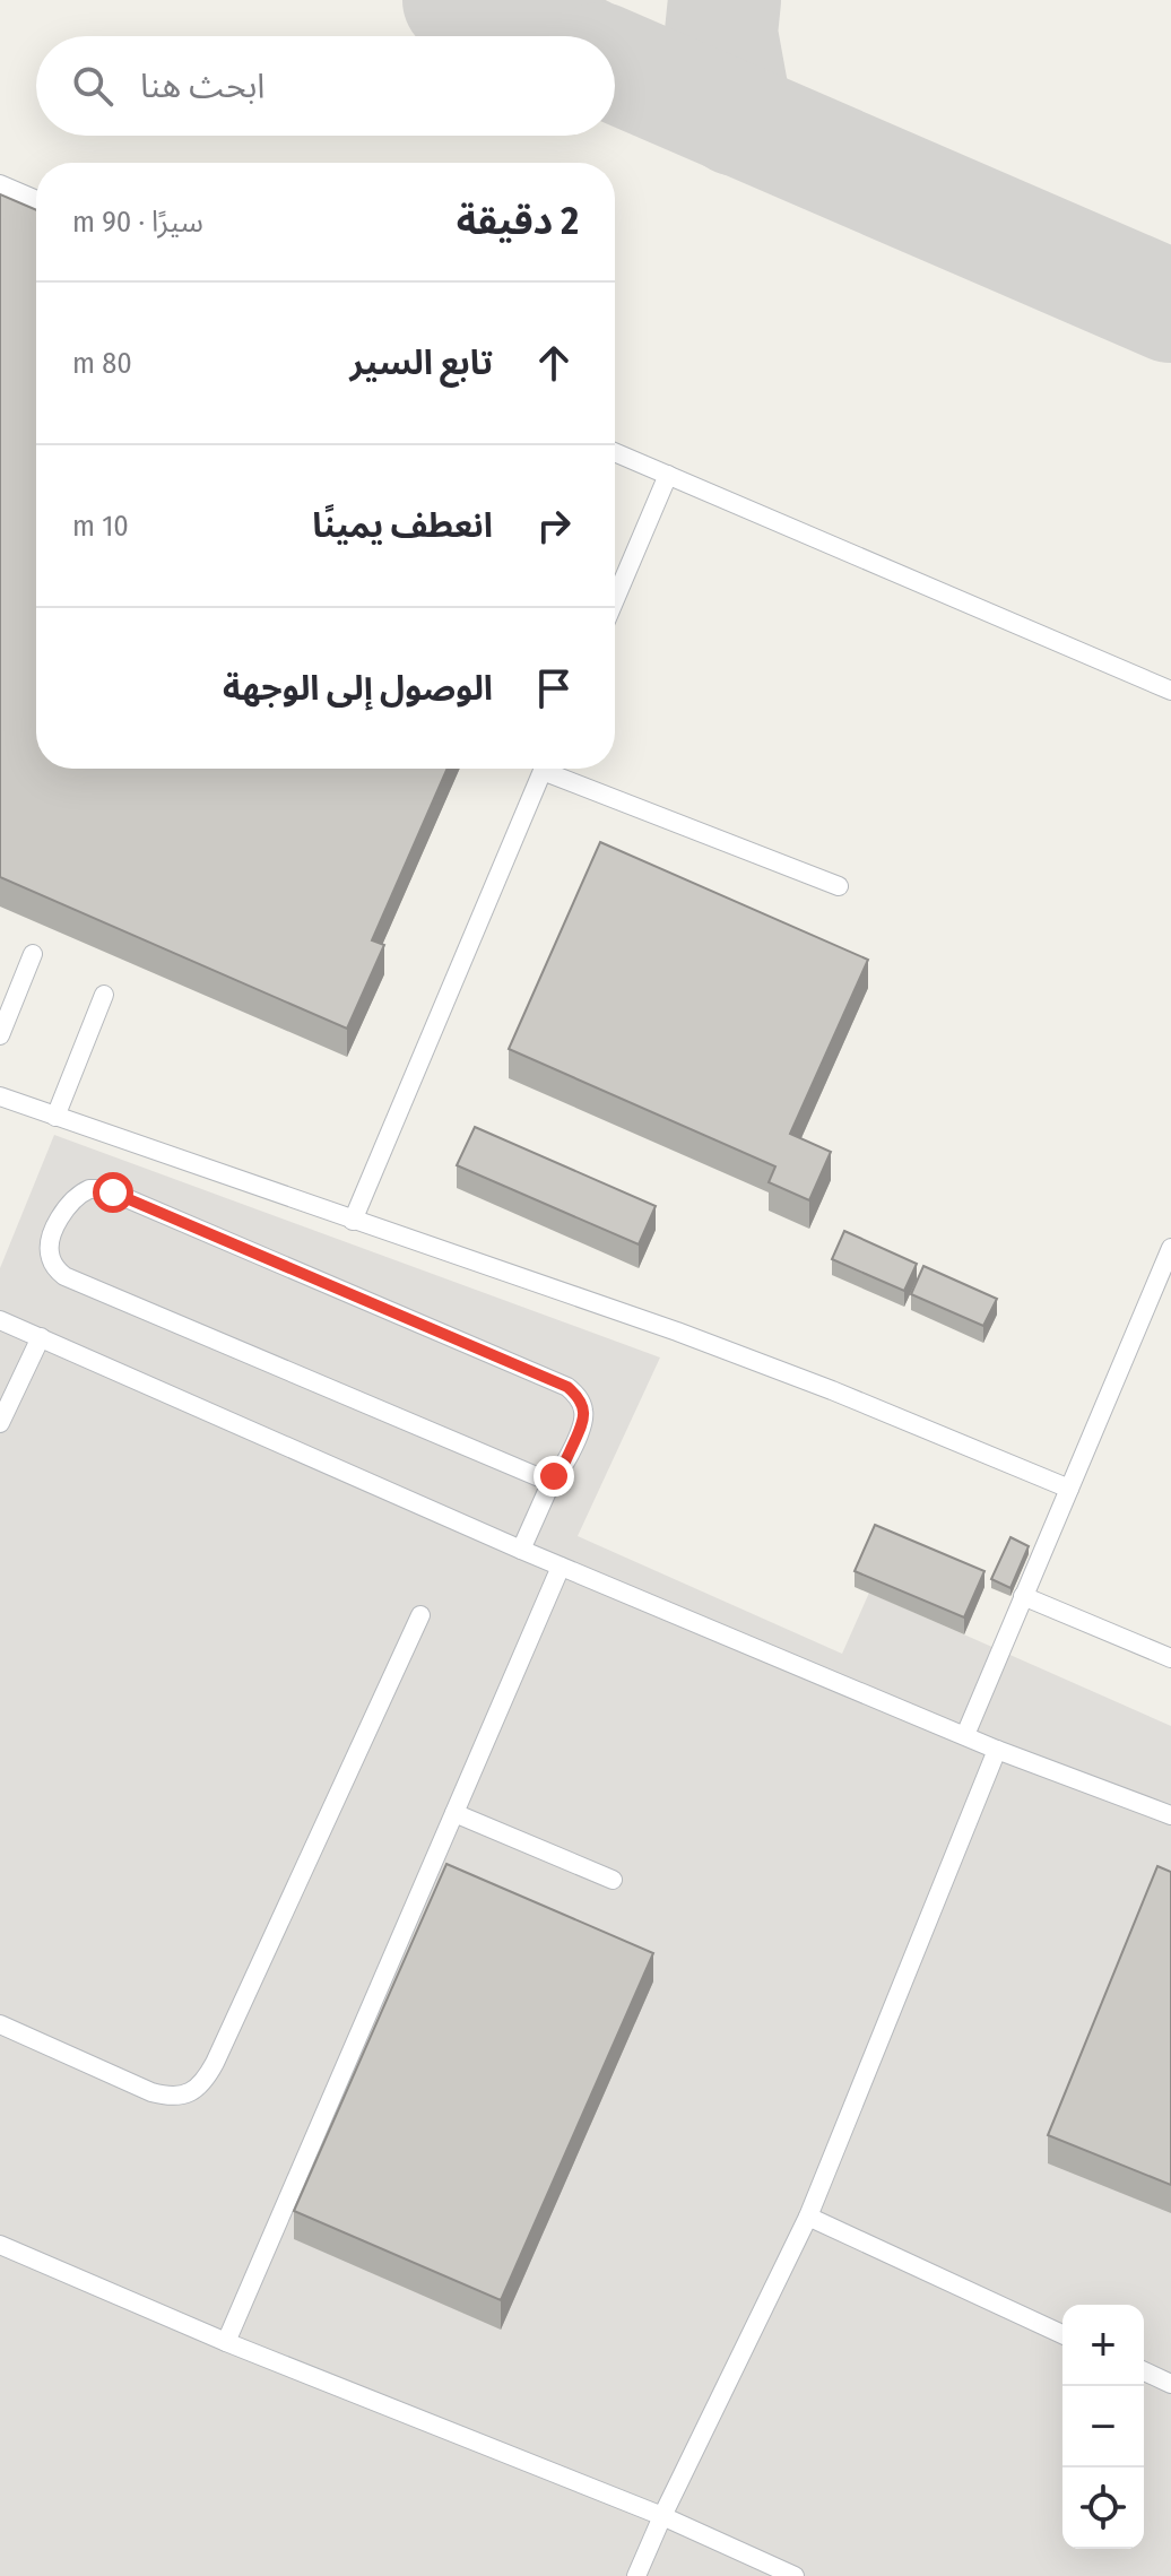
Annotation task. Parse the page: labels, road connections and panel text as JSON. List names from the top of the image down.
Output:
{
  "page": {
    "search": "ابحث هنا",
    "heading": ["2 دقيقة", "سيرًا · 90 m"],
    "list": [
      ["تابع السير", "80 m"],
      ["انعطف يمينًا", "10 m"],
      "الوصول إلى الوجهة"
    ],
    "map_buttons": ["+", "−"]
  }
}
